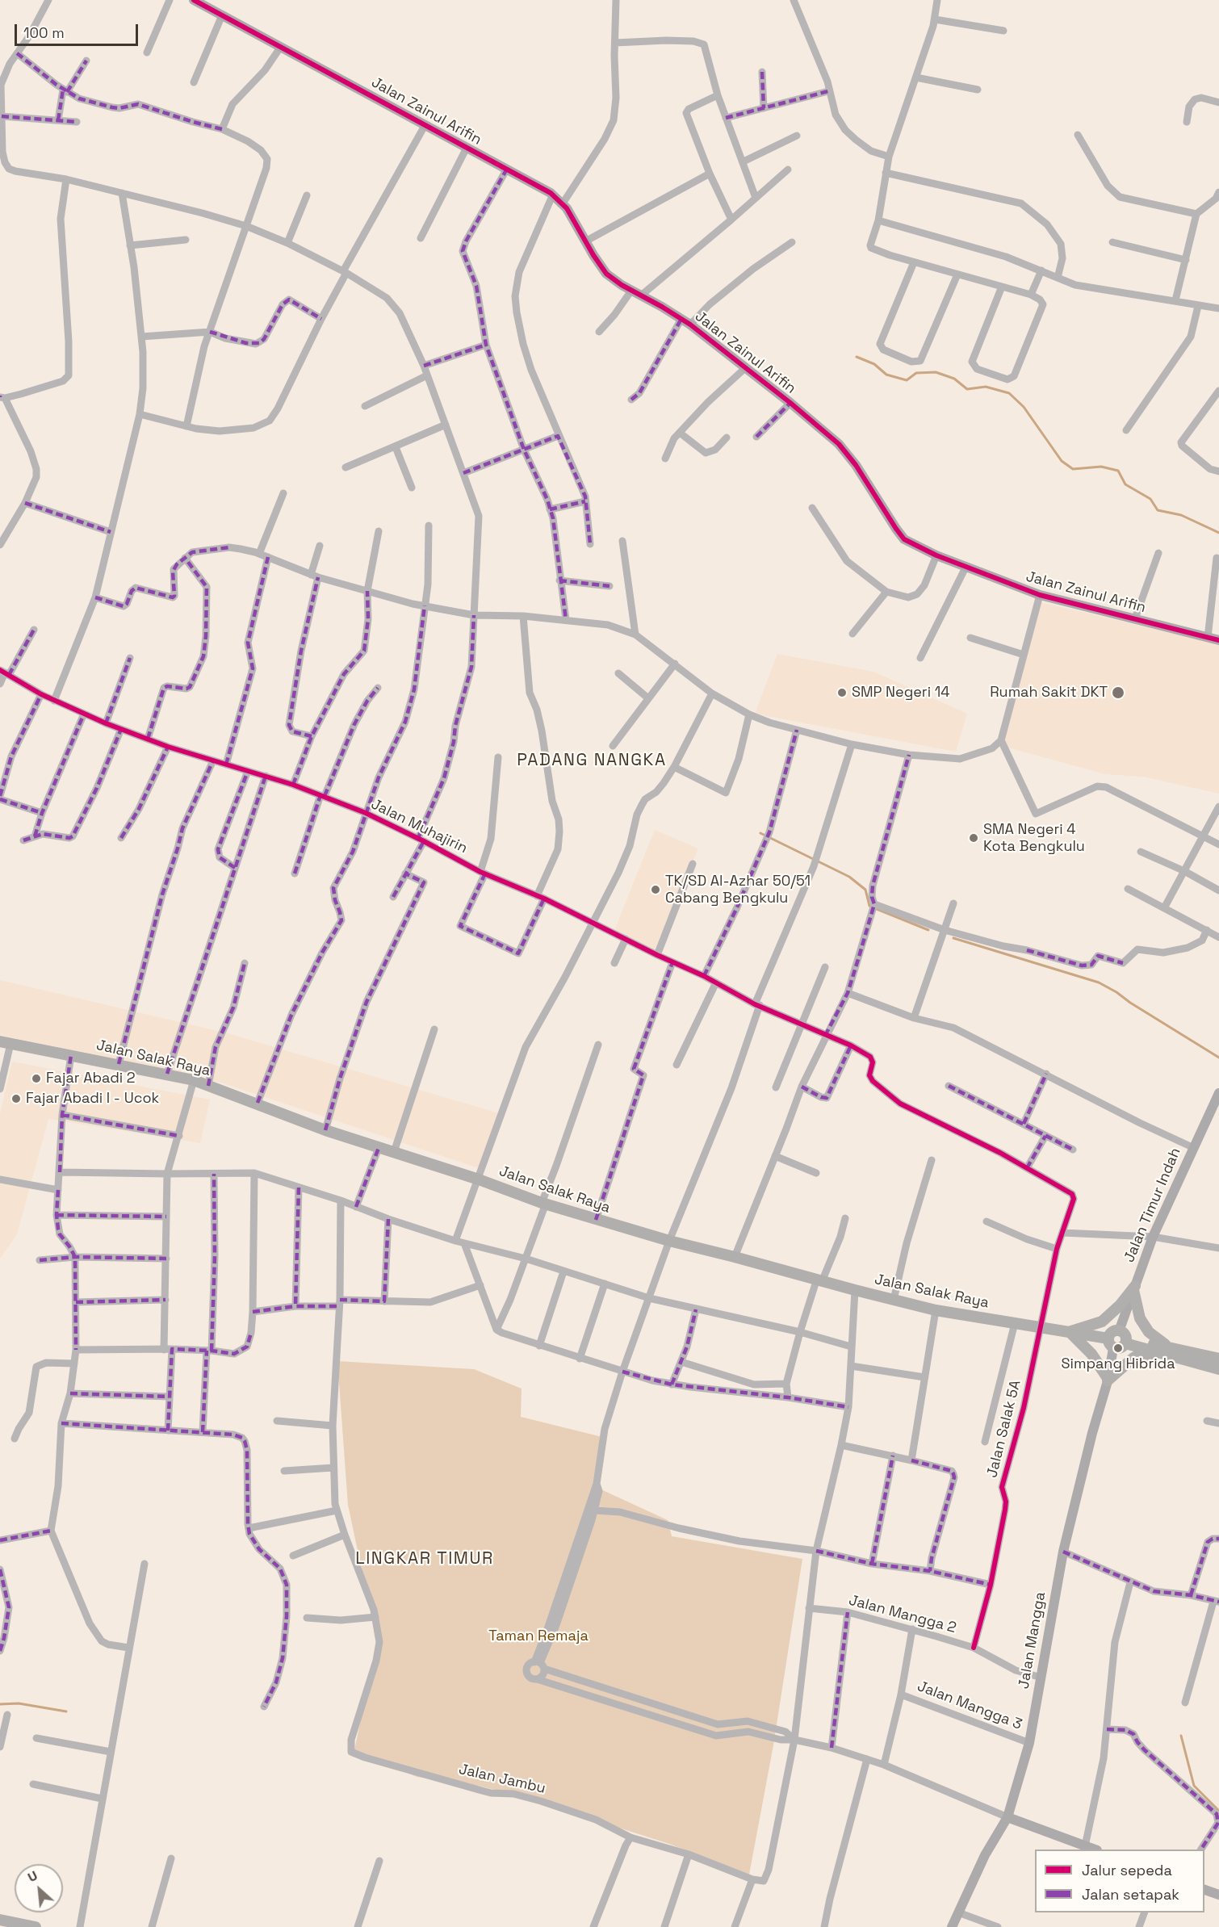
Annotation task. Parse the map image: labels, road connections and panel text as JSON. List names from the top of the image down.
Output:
{
  "streets": {
    "main road": ["Jalan Salak Raya"],
    "street": [
      "Jalan Zainul Arifin",
      "Jalan Muhajirin",
      "Jalan Timur Indah",
      "Jalan Salak 5A",
      "Jalan Mangga 2",
      "Jalan Mangga",
      "Jalan Mangga 3",
      "Jalan Jambu"
    ]
  },
  "crossings": [
    ["Jalan Muhajirin", "Jalan Salak 5A"],
    ["Jalan Salak Raya", "Jalan Salak 5A"],
    ["Jalan Salak Raya", "Jalan Mangga"],
    ["Jalan Salak 5A", "Jalan Mangga 2"],
    ["Jalan Mangga 2", "Jalan Mangga"],
    ["Jalan Mangga", "Jalan Mangga 3"]
  ],
  "districts": ["PADANG NANGKA", "LINGKAR TIMUR"],
  "parks": ["Taman Remaja"],
  "places": [
    "SMP Negeri 14",
    "Rumah Sakit DKT",
    "SMA Negeri 4 Kota Bengkulu",
    "TK/SD Al-Azhar 50/51 Cabang Bengkulu",
    "Fajar Abadi 2",
    "Fajar Abadi I - Ucok",
    "Simpang Hibrida"
  ],
  "legend": ["Jalur sepeda", "Jalan setapak"],
  "scale_bar": "100 m",
  "north": "top left"
}
